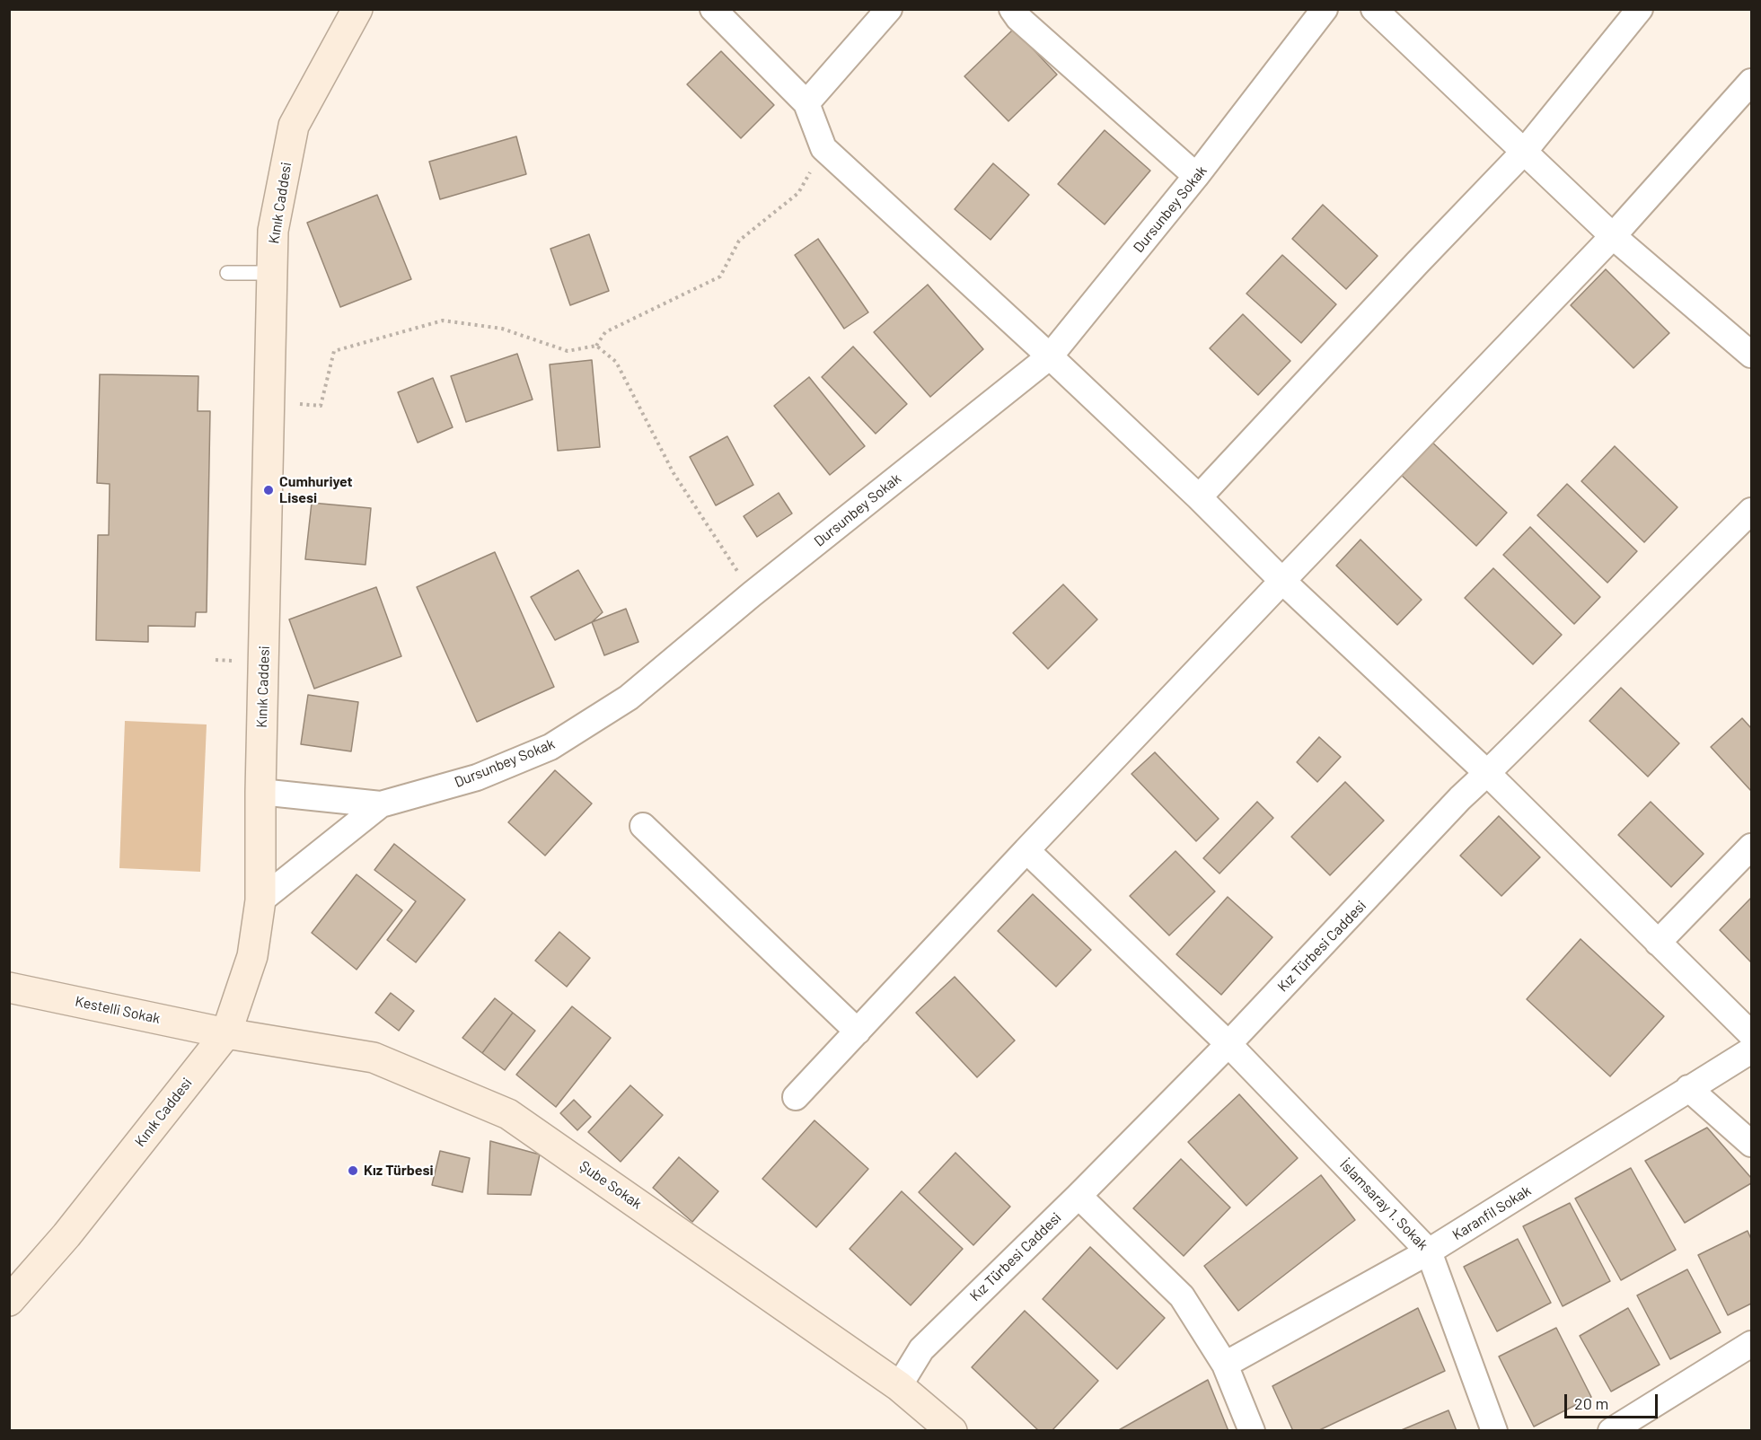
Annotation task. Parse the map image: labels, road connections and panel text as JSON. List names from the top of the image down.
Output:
{
  "streets": {
    "main road": ["Kınık Caddesi", "Kestelli Sokak", "Şube Sokak"],
    "street": [
      "Dursunbey Sokak",
      "Kız Türbesi Caddesi",
      "İslamsaray 1. Sokak",
      "Karanfil Sokak"
    ]
  },
  "crossings": [
    ["Kınık Caddesi", "Dursunbey Sokak"],
    ["Kınık Caddesi", "Kestelli Sokak"],
    ["Kınık Caddesi", "Şube Sokak"],
    ["Kız Türbesi Caddesi", "Şube Sokak"],
    ["Kız Türbesi Caddesi", "İslamsaray 1. Sokak"],
    ["Kestelli Sokak", "Şube Sokak"],
    ["İslamsaray 1. Sokak", "Karanfil Sokak"]
  ],
  "places": ["Cumhuriyet Lisesi", "Kız Türbesi"],
  "scale_bar": "20 m"
}
